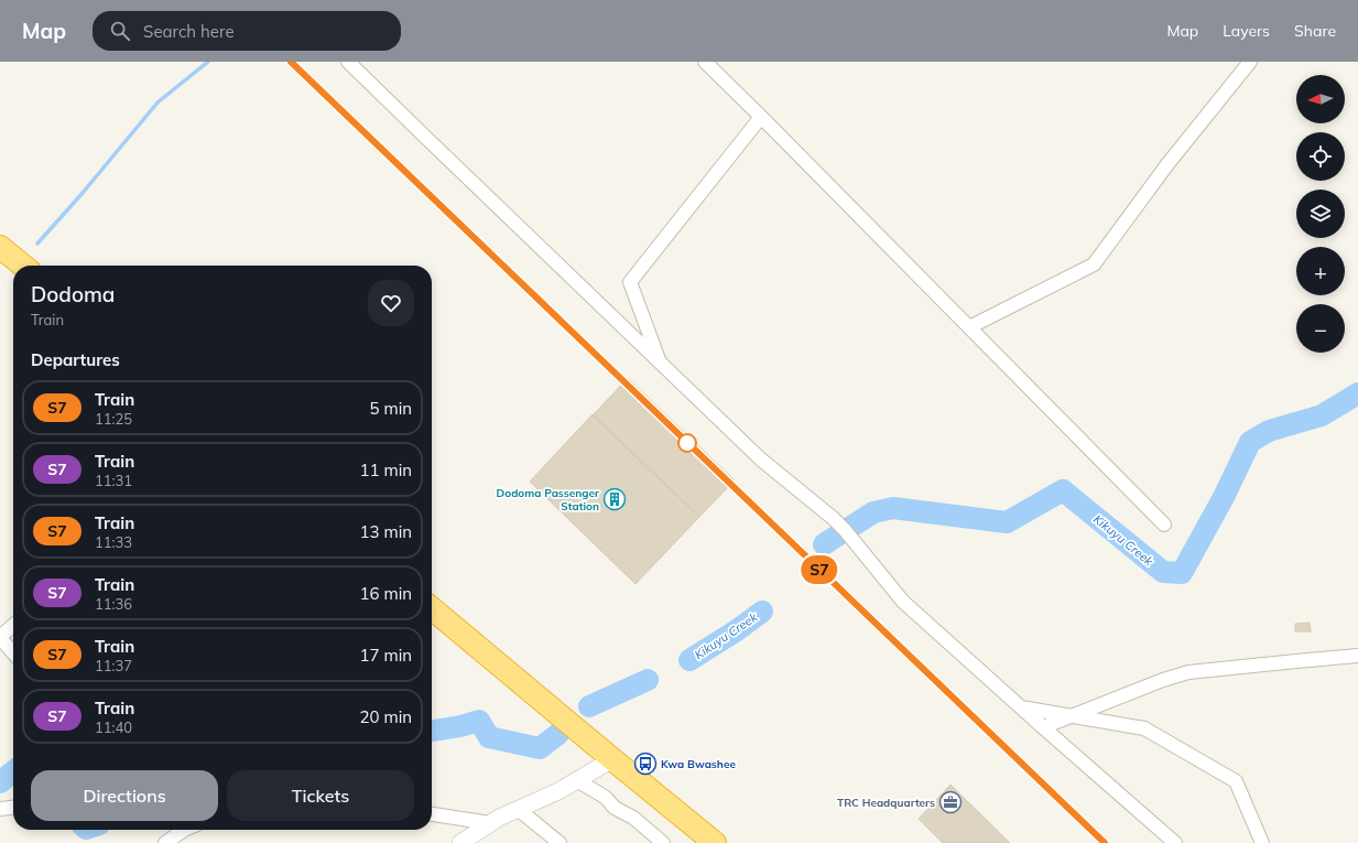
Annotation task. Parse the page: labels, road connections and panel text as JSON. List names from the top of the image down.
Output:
{
  "water": ["Kikuyu Creek"],
  "places": {
    "building": ["Dodoma Passenger Station"],
    "bus stop": ["Kwa Bwashee"],
    "office": ["TRC Headquarters"]
  },
  "north": "left",
  "page": {
    "header": "Map",
    "search": "Search here",
    "nav": ["Map", "Layers", "Share"],
    "on_map": "S7",
    "map_buttons": ["+", "−"],
    "heading": [
      ["Dodoma", "Train"],
      "Departures"
    ],
    "list": [
      {
        "mark": "S7",
        "name": "Train",
        "note": "11:25",
        "value": "5 min"
      },
      {
        "mark": "S7",
        "name": "Train",
        "note": "11:31",
        "value": "11 min"
      },
      {
        "mark": "S7",
        "name": "Train",
        "note": "11:33",
        "value": "13 min"
      },
      {
        "mark": "S7",
        "name": "Train",
        "note": "11:36",
        "value": "16 min"
      },
      {
        "mark": "S7",
        "name": "Train",
        "note": "11:37",
        "value": "17 min"
      },
      {
        "mark": "S7",
        "name": "Train",
        "note": "11:40",
        "value": "20 min"
      }
    ],
    "buttons": ["Directions", "Tickets"]
  }
}
